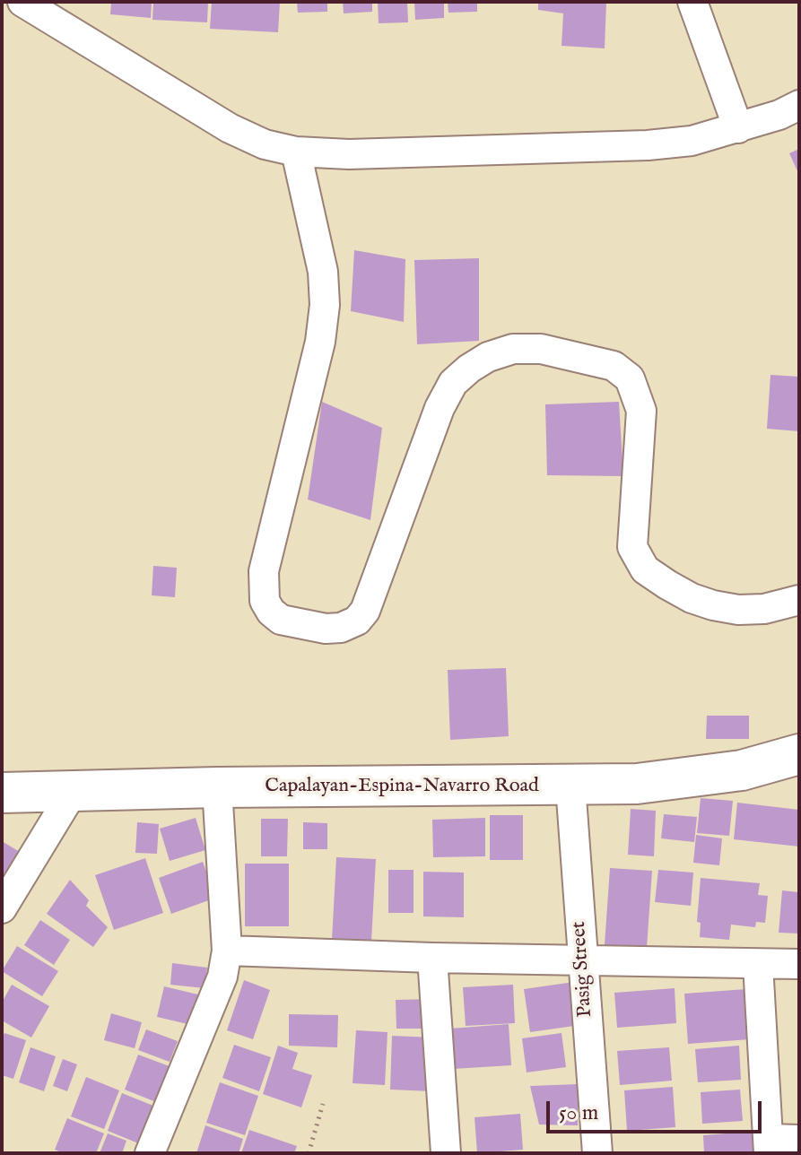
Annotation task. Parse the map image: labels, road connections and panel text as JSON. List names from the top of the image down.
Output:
{
  "streets": {
    "main road": ["Capalayan-Espina-Navarro Road"],
    "street": ["Pasig Street"]
  },
  "crossings": [
    ["Capalayan-Espina-Navarro Road", "Pasig Street"]
  ],
  "scale_bar": "50 m"
}
